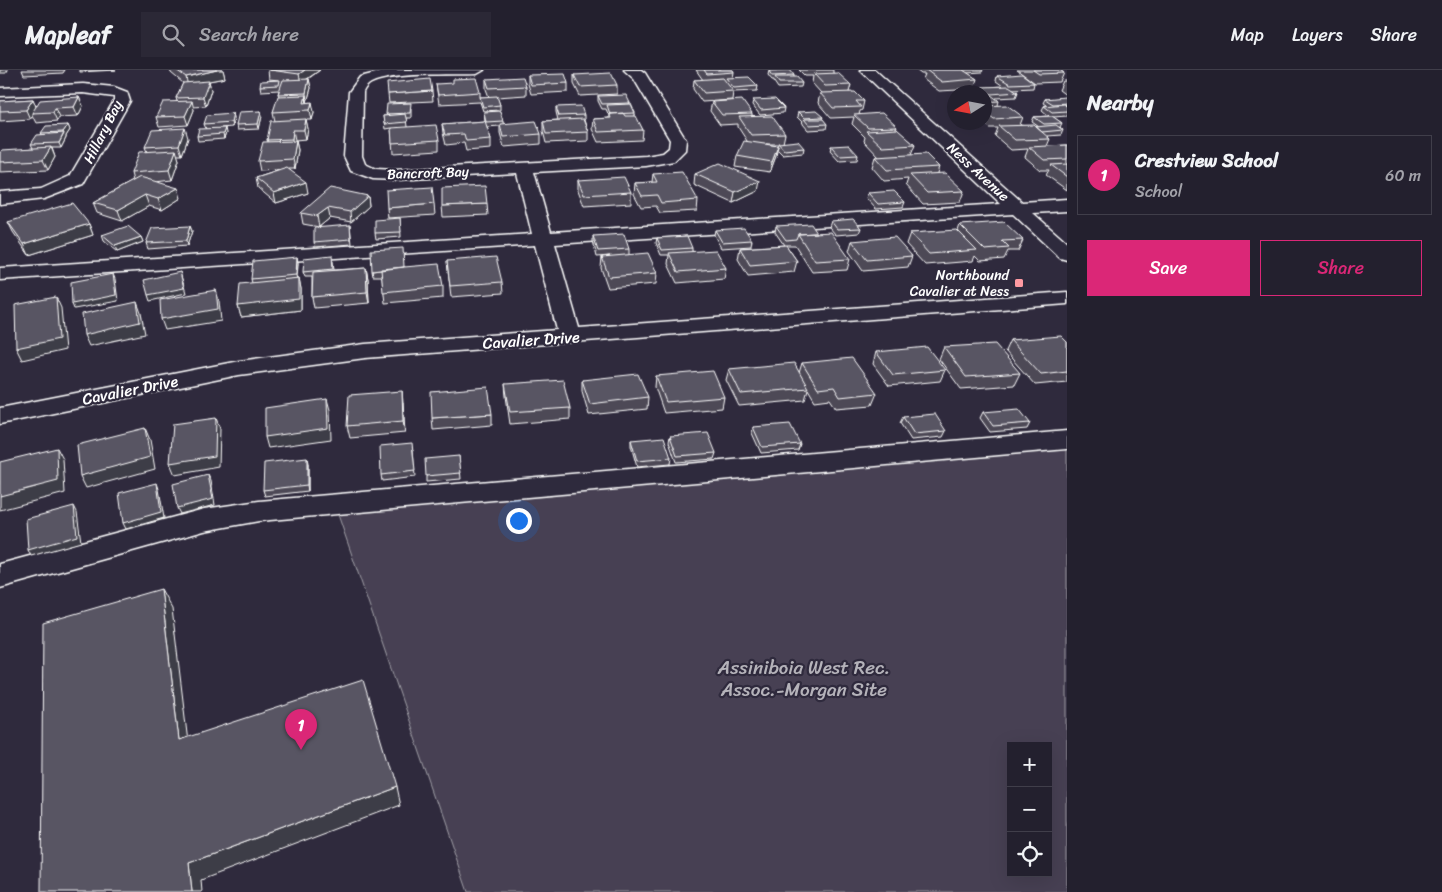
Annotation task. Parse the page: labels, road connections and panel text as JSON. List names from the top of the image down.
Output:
{
  "streets": {
    "street": [
      "Hillary Bay",
      "Ness Avenue",
      "Bancroft Bay",
      "Cavalier Drive"
    ]
  },
  "parks": ["Assiniboia West Rec. Assoc.-Morgan Site"],
  "places": {
    "transit": ["Northbound Cavalier at Ness"]
  },
  "north": "left",
  "page": {
    "header": "Mapleaf",
    "search": "Search here",
    "nav": ["Map", "Layers", "Share"],
    "heading": "Nearby",
    "list": [
      {
        "mark": "1",
        "name": "Crestview School",
        "note": "School",
        "value": "60 m"
      }
    ],
    "buttons": ["Save", "Share"],
    "pins": "1",
    "map_buttons": ["+", "−"]
  }
}
